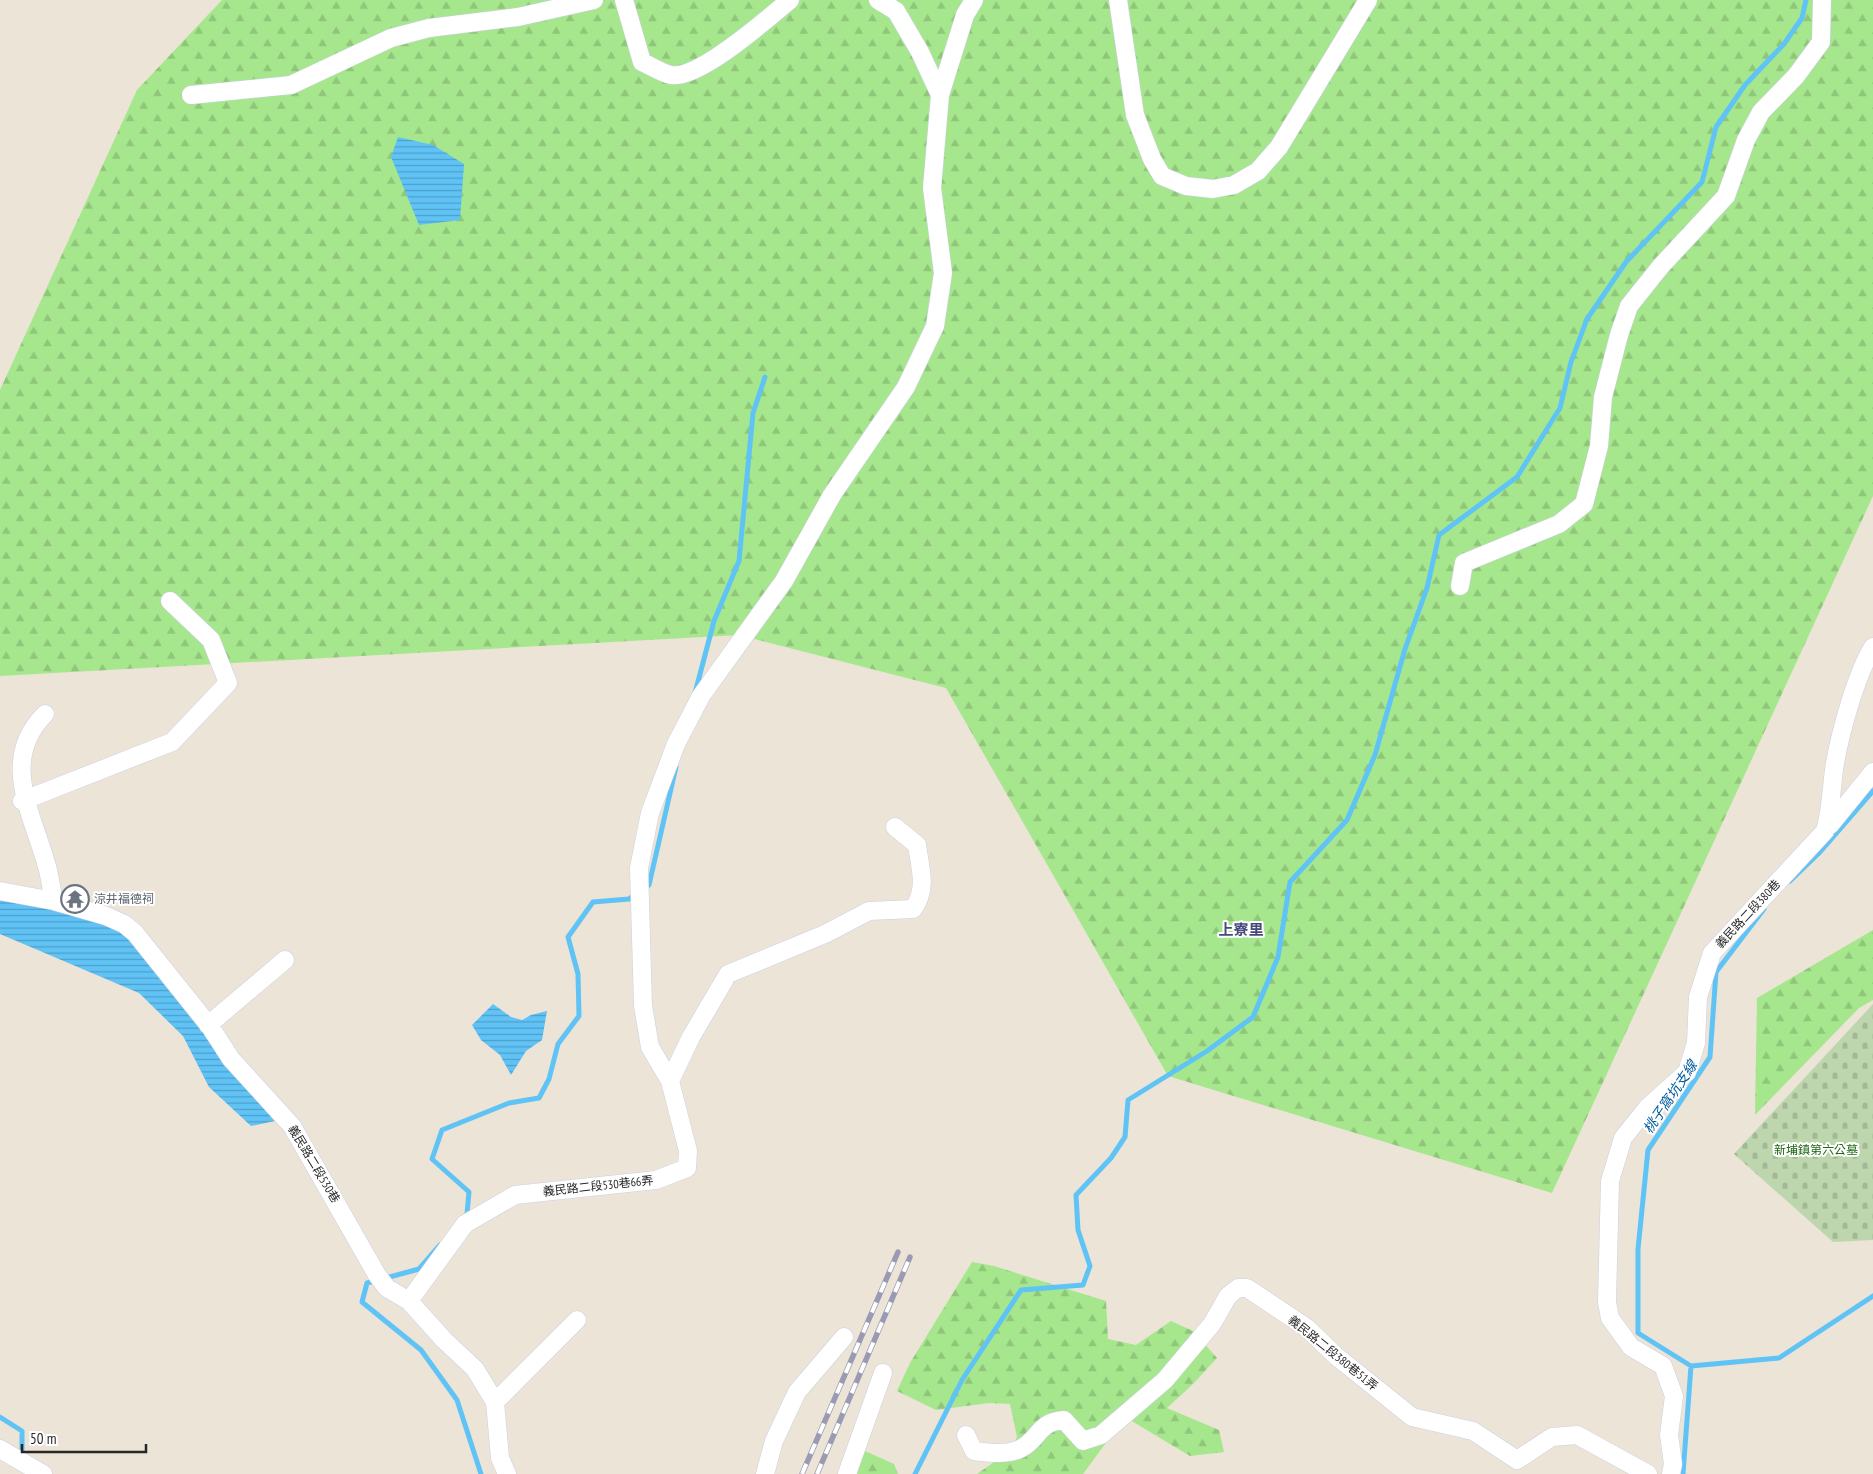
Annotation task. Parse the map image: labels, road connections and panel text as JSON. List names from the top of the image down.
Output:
{
  "streets": {
    "street": [
      "義民路二段380巷",
      "義民路二段530巷",
      "義民路二段530巷66弄",
      "義民路二段380巷51弄"
    ]
  },
  "crossings": [
    ["義民路二段530巷", "義民路二段530巷66弄"]
  ],
  "districts": ["上寮里"],
  "water": ["桃子窩坑支線"],
  "parks": ["新埔鎮第六公墓"],
  "places": {
    "temple": ["涼井福德祠"]
  },
  "scale_bar": "50 m"
}
